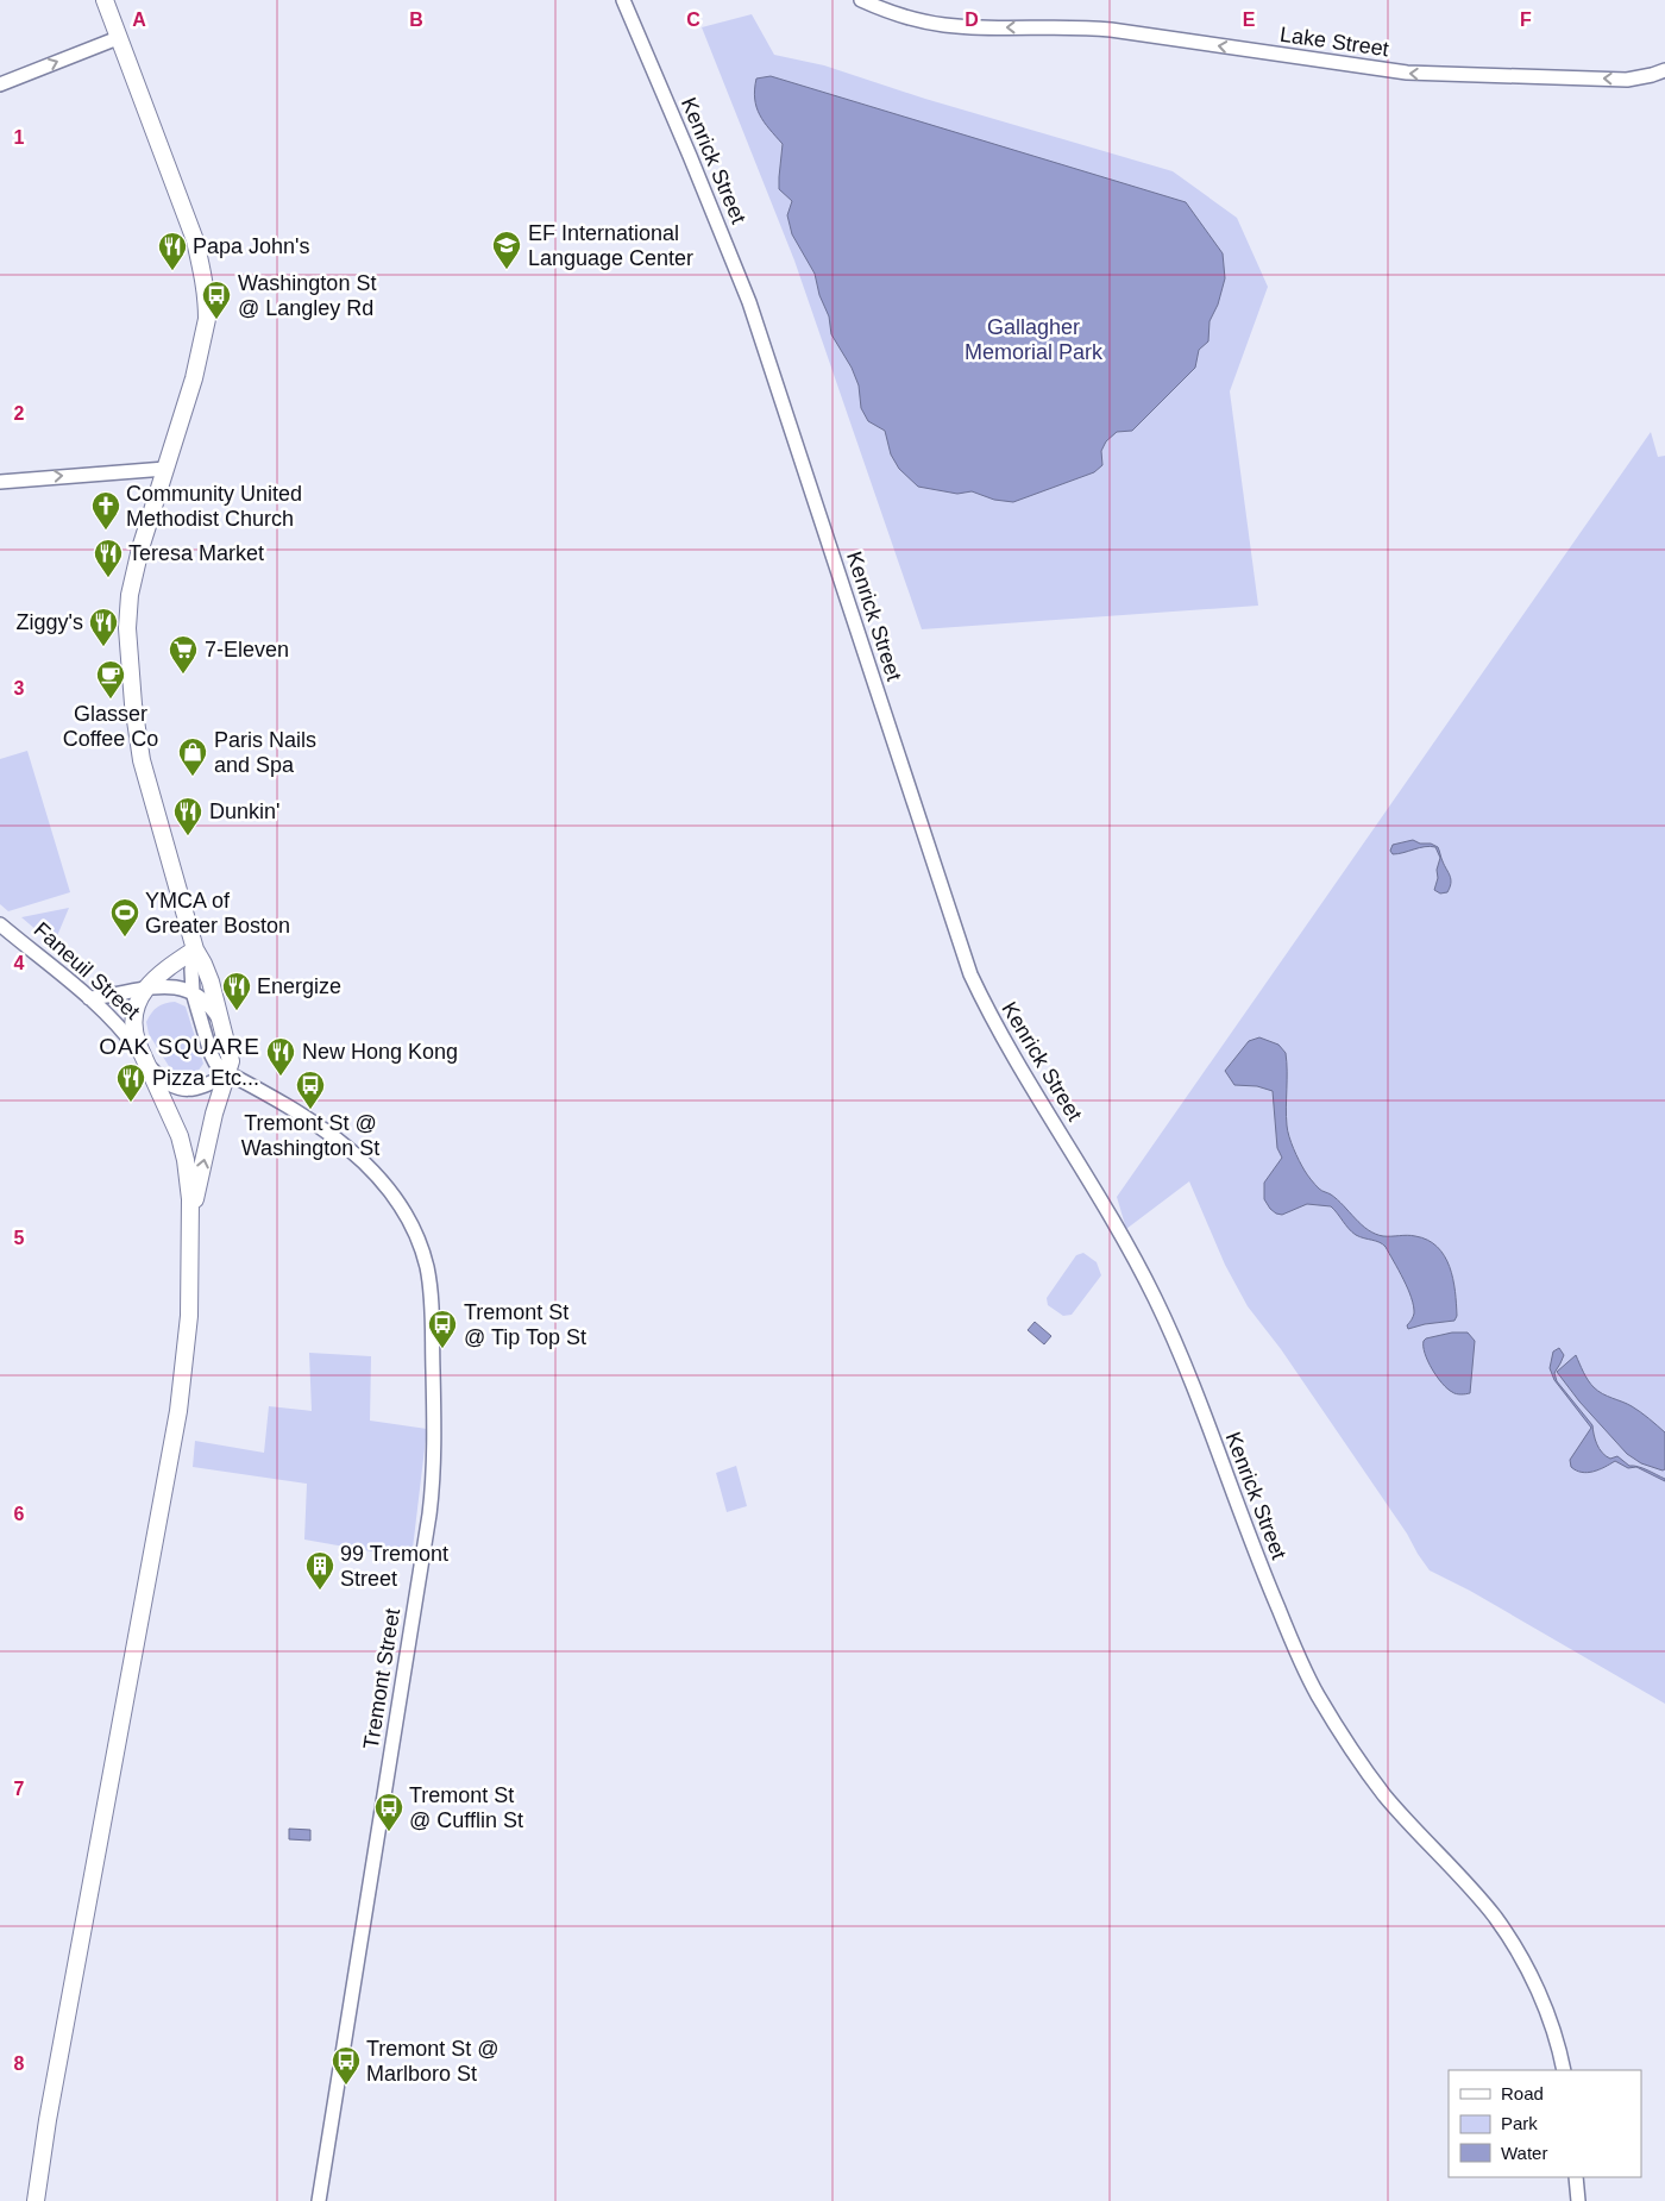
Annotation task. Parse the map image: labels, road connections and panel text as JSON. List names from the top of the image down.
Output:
{
  "streets": {
    "main road": ["Faneuil Street"],
    "street": ["Lake Street", "Kenrick Street", "Tremont Street"]
  },
  "one_way": ["Lake Street"],
  "districts": ["OAK SQUARE"],
  "parks": ["Gallagher Memorial Park"],
  "places": {
    "school or university": ["EF International Language Center"],
    "restaurant": [
      "Papa John's",
      "Teresa Market",
      "Ziggy's",
      "Dunkin'",
      "Energize",
      "New Hong Kong",
      "Pizza Etc..."
    ],
    "bus stop": [
      "Washington St @ Langley Rd",
      "Tremont St @ Washington St",
      "Tremont St @ Tip Top St",
      "Tremont St @ Cufflin St",
      "Tremont St @ Marlboro St"
    ],
    "church": ["Community United Methodist Church"],
    "supermarket": ["7-Eleven"],
    "cafe": ["Glasser Coffee Co"],
    "shop": ["Paris Nails and Spa"],
    "sports": ["YMCA of Greater Boston"],
    "building": ["99 Tremont Street"]
  },
  "legend": ["Road", "Park", "Water"],
  "grid": {
    "columns": [
      "A",
      "B",
      "C",
      "D",
      "E",
      "F"
    ],
    "rows": [
      "1",
      "2",
      "3",
      "4",
      "5",
      "6",
      "7",
      "8"
    ]
  }
}
